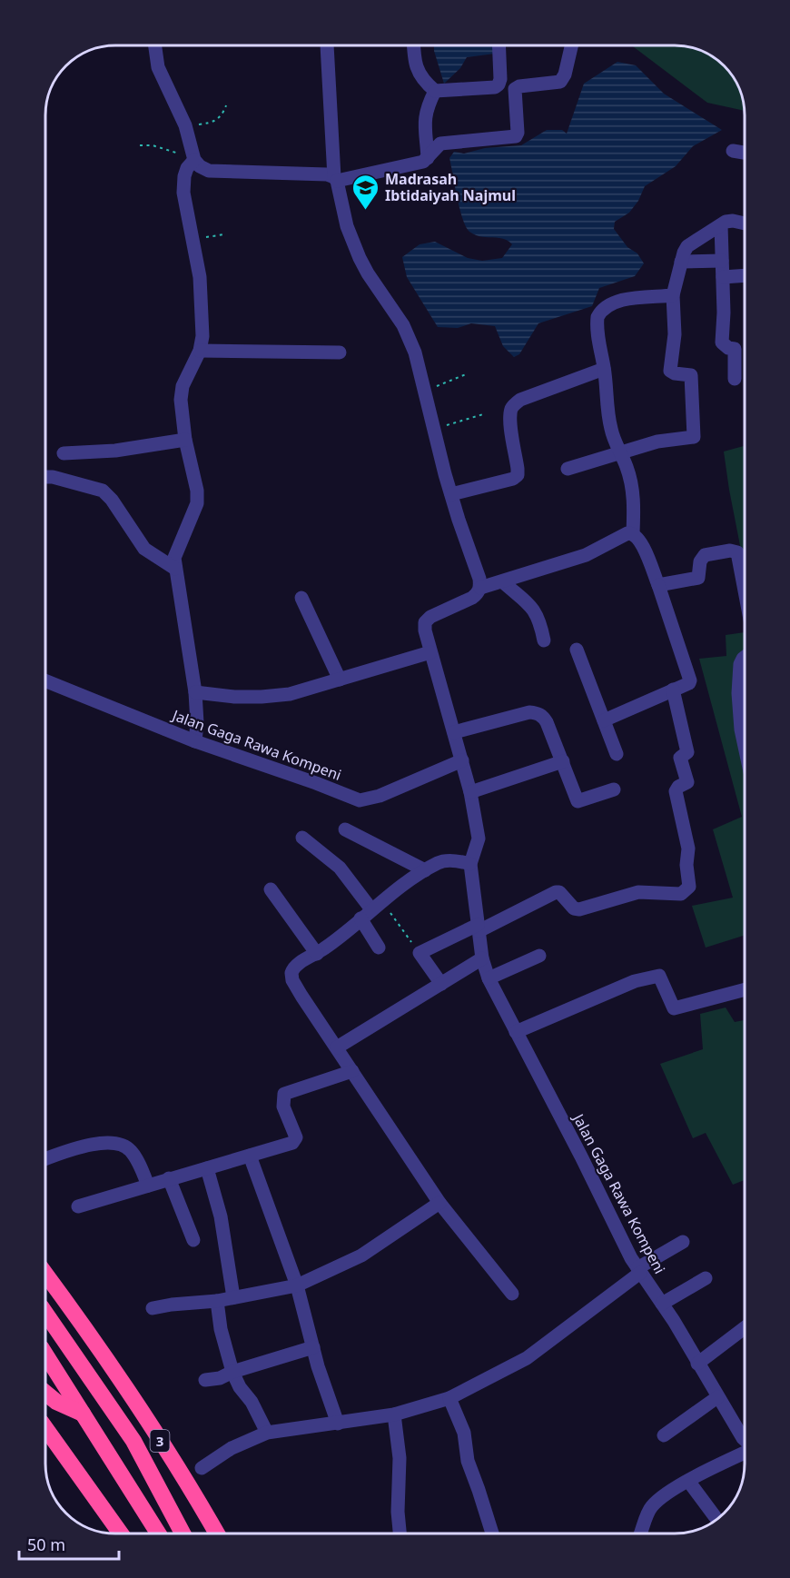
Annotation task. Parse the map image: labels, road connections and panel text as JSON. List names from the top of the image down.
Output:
{
  "streets": {
    "highway": ["3"],
    "street": ["Jalan Gaga Rawa Kompeni"]
  },
  "places": {
    "school or university": ["Madrasah Ibtidaiyah Najmul"]
  },
  "scale_bar": "50 m"
}
